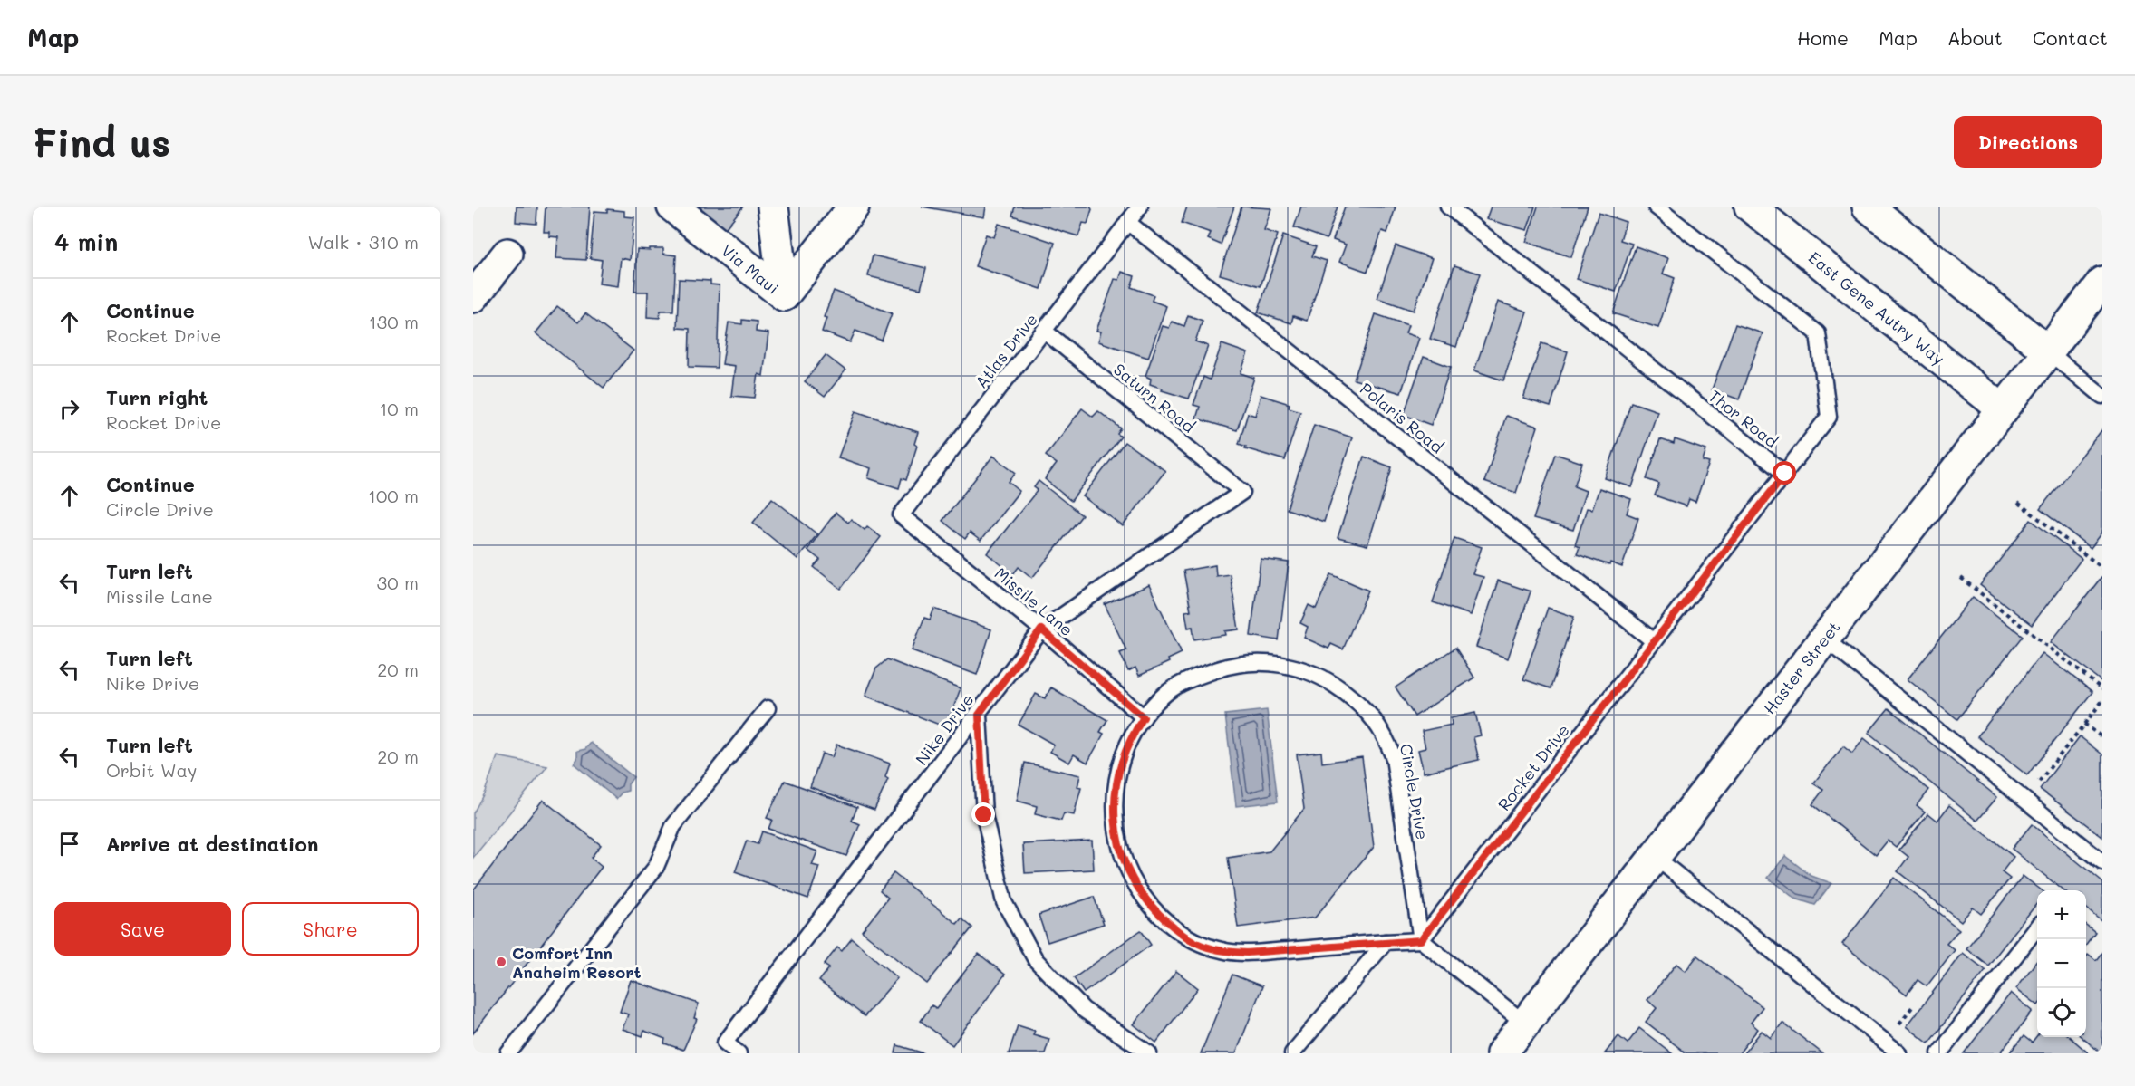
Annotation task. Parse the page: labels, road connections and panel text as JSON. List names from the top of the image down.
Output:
{
  "streets": {
    "street": ["Via Maui", "East Gene Autry Way", "Haster Street"],
    "lane": [
      "Atlas Drive",
      "Saturn Road",
      "Polaris Road",
      "Thor Road",
      "Missile Lane",
      "Nike Drive",
      "Rocket Drive",
      "Circle Drive"
    ]
  },
  "crossings": [
    ["East Gene Autry Way", "Haster Street"],
    ["Atlas Drive", "Saturn Road"],
    ["Atlas Drive", "Polaris Road"],
    ["Atlas Drive", "Missile Lane"],
    ["Saturn Road", "Nike Drive"],
    ["Polaris Road", "Rocket Drive"],
    ["Thor Road", "Rocket Drive"],
    ["Missile Lane", "Nike Drive"],
    ["Missile Lane", "Circle Drive"],
    ["Rocket Drive", "Circle Drive"]
  ],
  "places": ["Comfort Inn Anaheim Resort"],
  "page": {
    "header": "Map",
    "nav": [
      "Home",
      "Map",
      "About",
      "Contact"
    ],
    "buttons": [
      "Directions",
      ["Save", "Share"]
    ],
    "title": "Find us",
    "heading": ["4 min", "Walk · 310 m"],
    "list": [
      ["Continue", "Rocket Drive", "130 m"],
      ["Turn right", "Rocket Drive", "10 m"],
      ["Continue", "Circle Drive", "100 m"],
      ["Turn left", "Missile Lane", "30 m"],
      ["Turn left", "Nike Drive", "20 m"],
      ["Turn left", "Orbit Way", "20 m"],
      "Arrive at destination"
    ],
    "map_buttons": ["+", "−"]
  }
}
